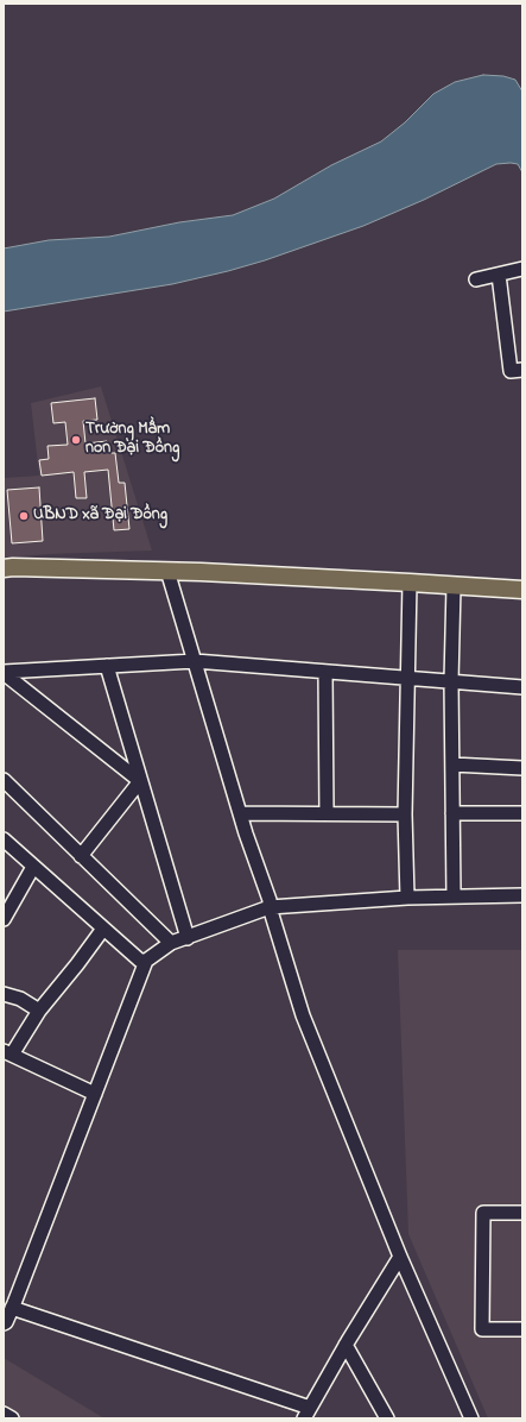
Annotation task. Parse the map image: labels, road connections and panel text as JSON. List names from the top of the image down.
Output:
{
  "places": ["Trường Mầm non Đại Đồng", "UBND xã Đại Đồng"]
}
